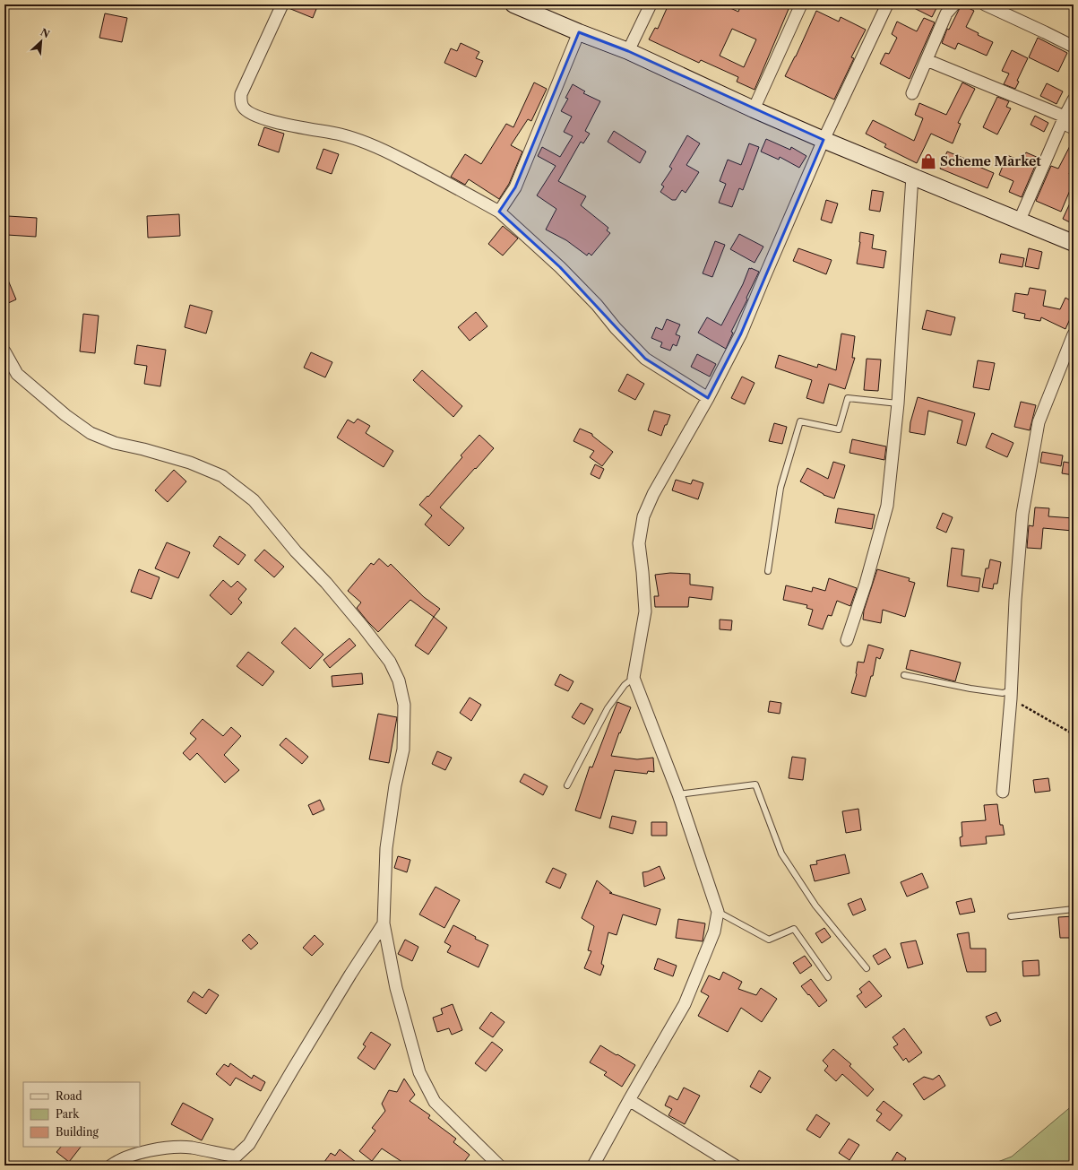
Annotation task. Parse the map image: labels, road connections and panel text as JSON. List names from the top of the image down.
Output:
{
  "places": {
    "shop": ["Scheme Market"]
  },
  "legend": ["Road", "Park", "Building"],
  "north": "top right"
}
